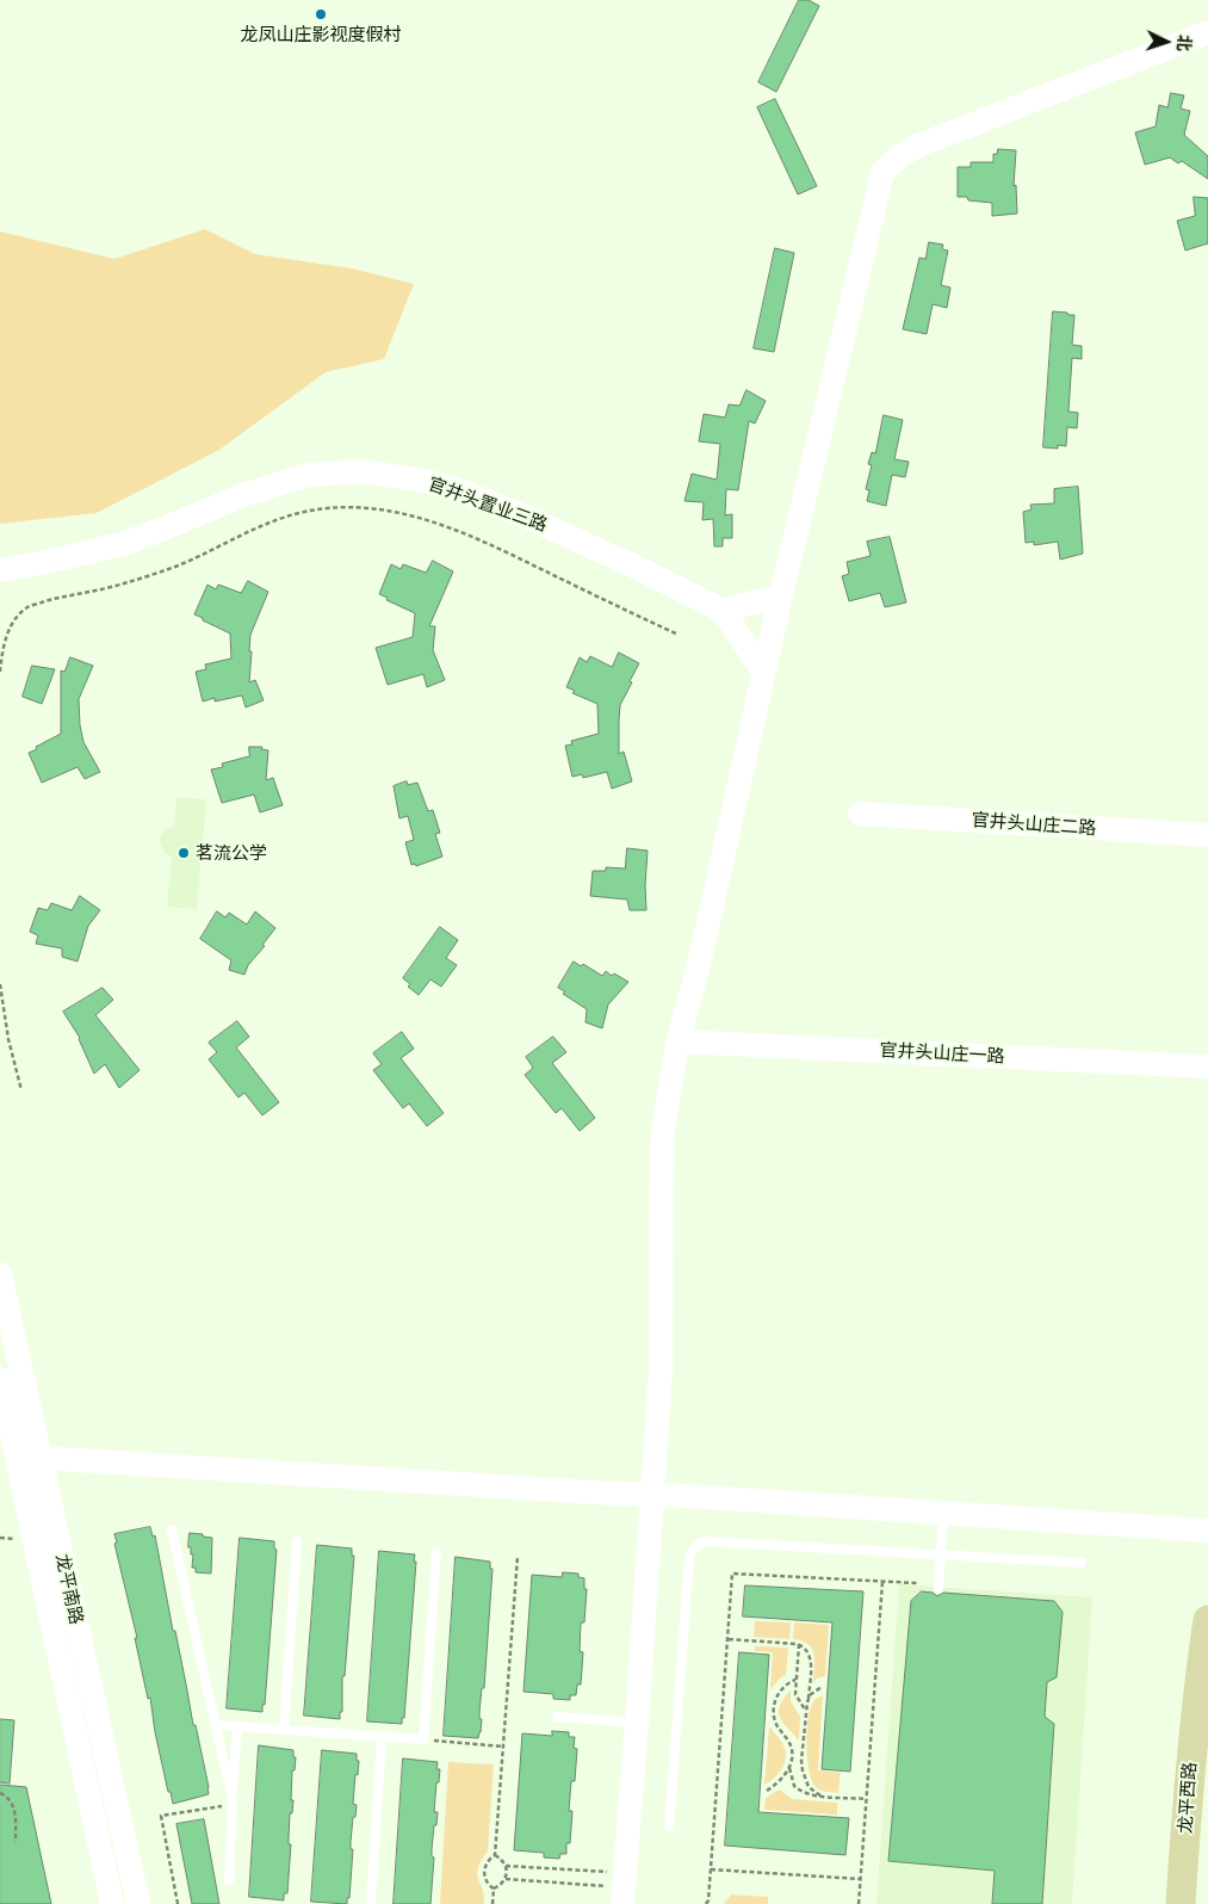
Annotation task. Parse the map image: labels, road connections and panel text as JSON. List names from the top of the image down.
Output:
{
  "streets": {
    "main road": ["龙平西路"],
    "street": [
      "官井头置业三路",
      "官井头山庄二路",
      "官井头山庄一路",
      "龙平南路"
    ]
  },
  "places": ["龙凤山庄影视度假村", "茗流公学"],
  "north": "right"
}
